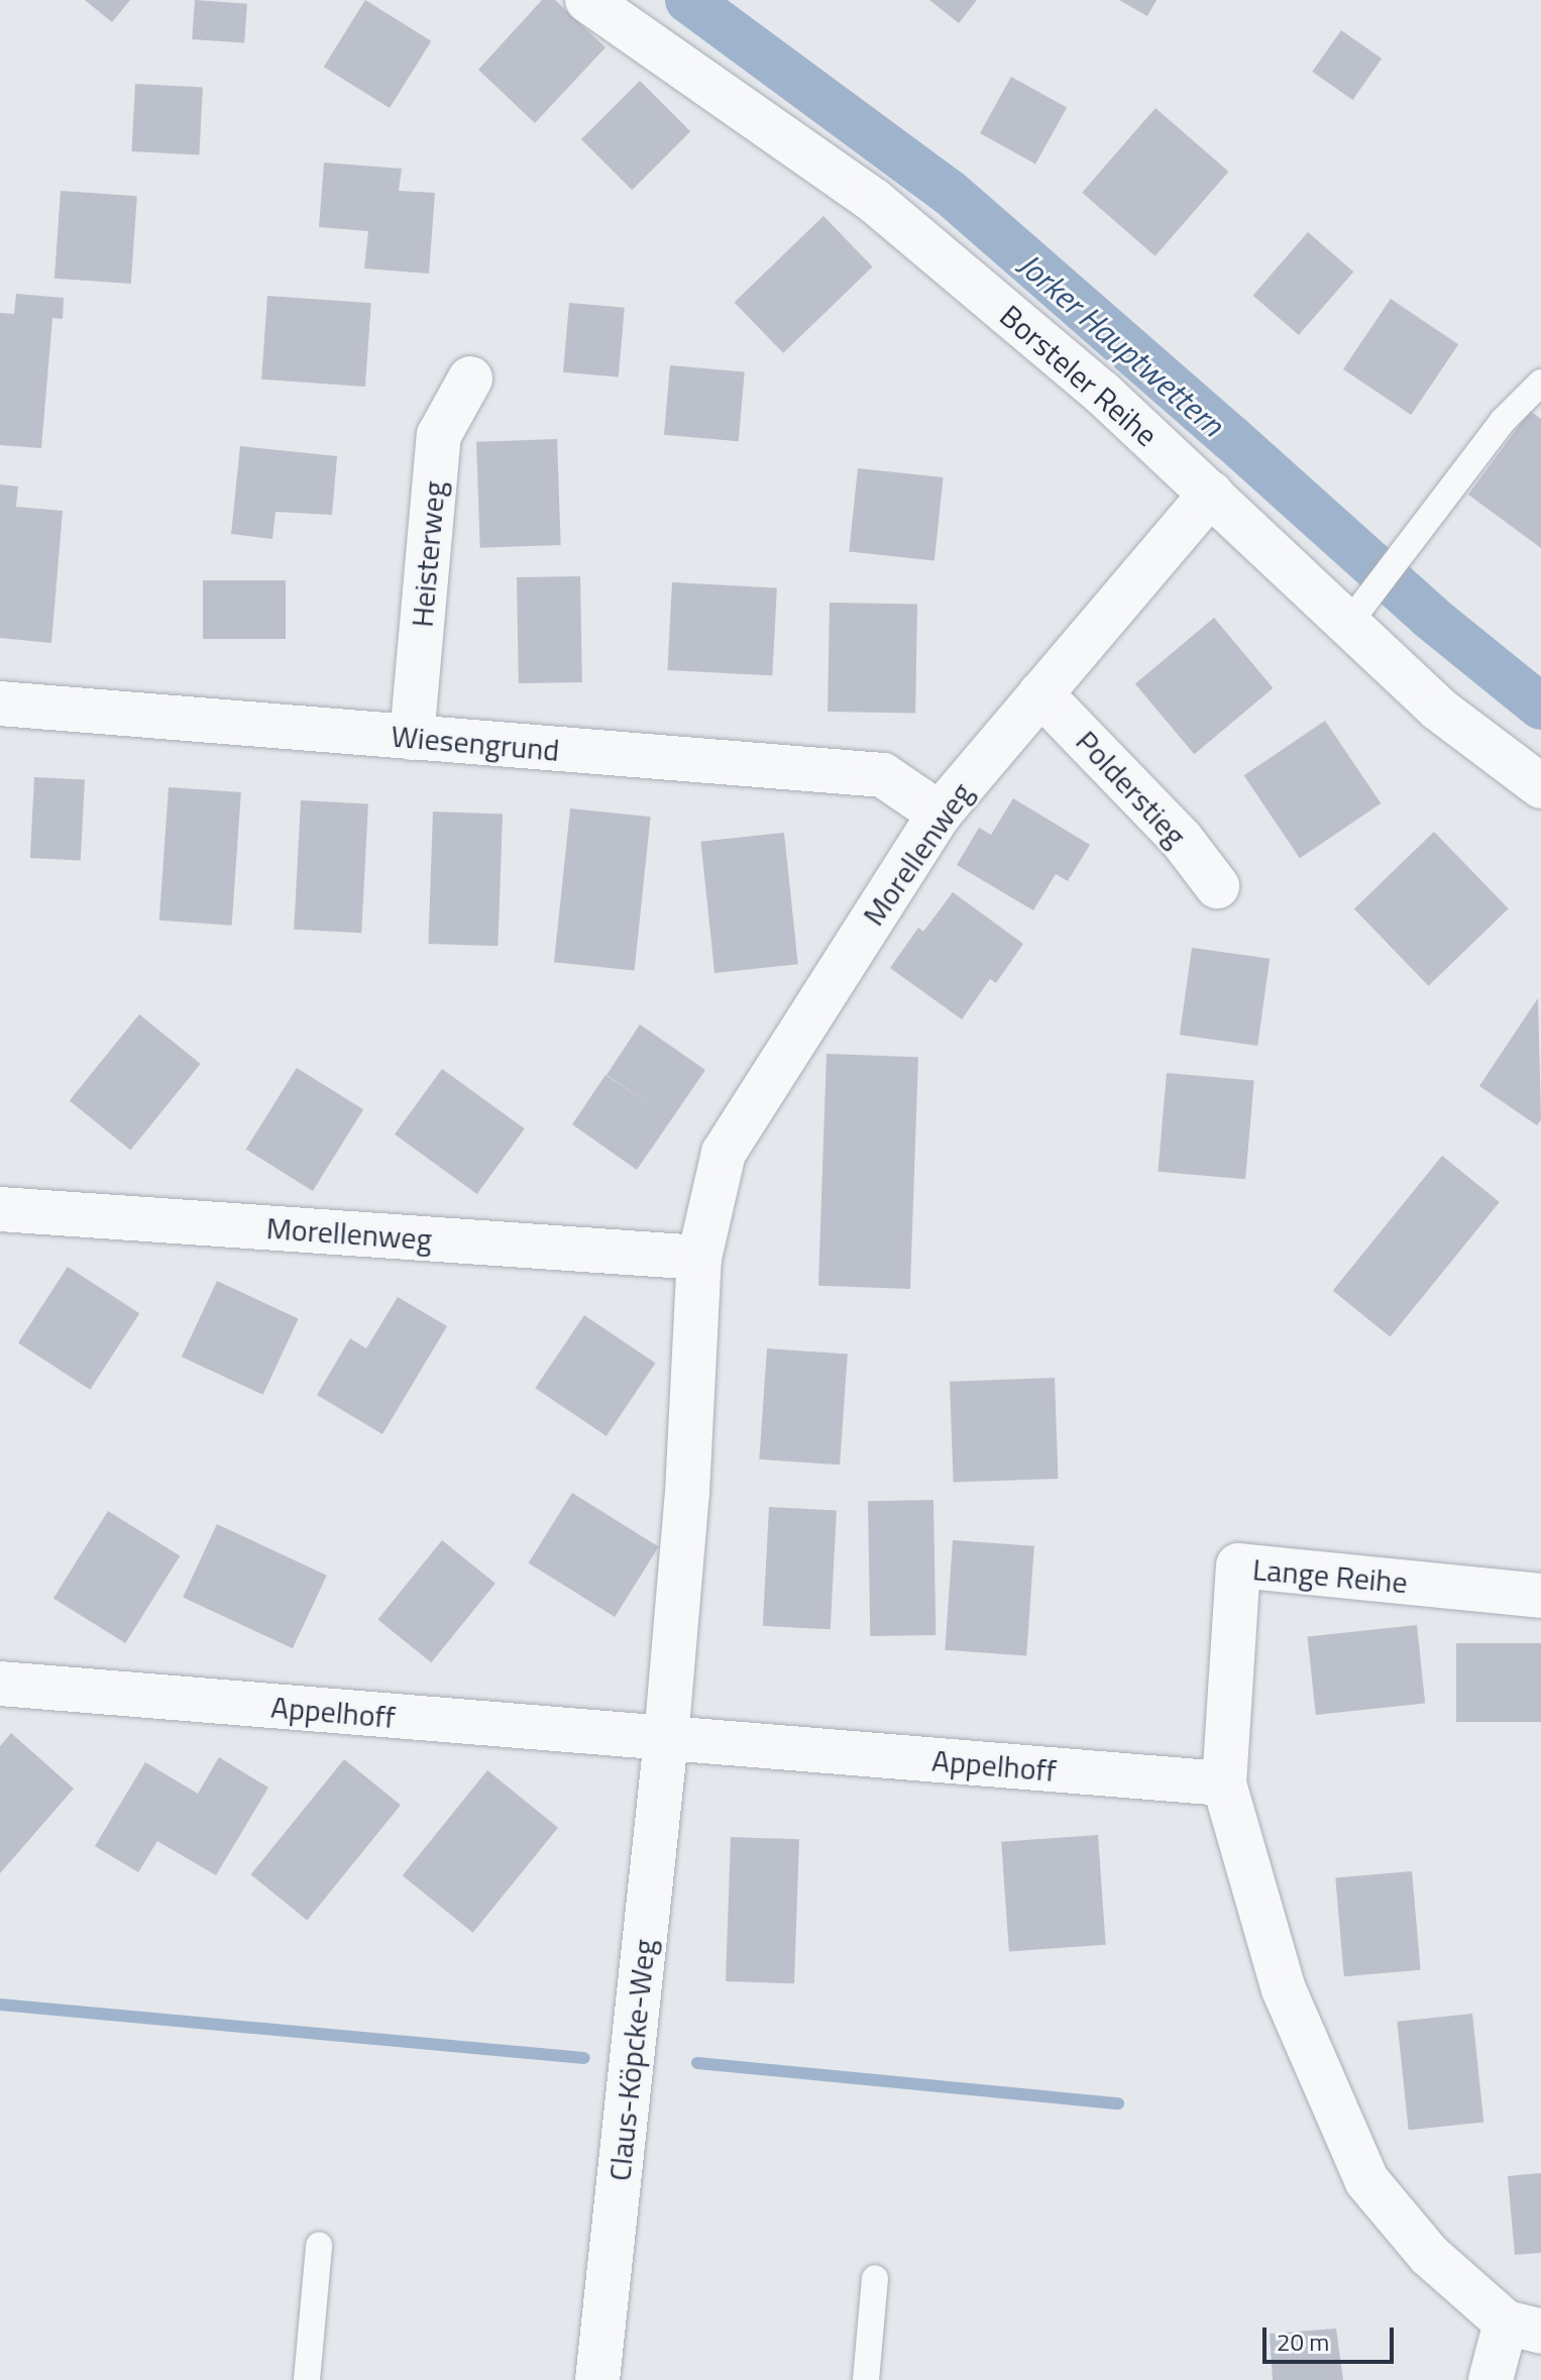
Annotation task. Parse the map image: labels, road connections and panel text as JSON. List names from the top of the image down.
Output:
{
  "streets": {
    "street": [
      "Borsteler Reihe",
      "Heisterweg",
      "Wiesengrund",
      "Polderstieg",
      "Morellenweg",
      "Lange Reihe",
      "Appelhoff",
      "Claus-Köpcke-Weg"
    ]
  },
  "crossings": [
    ["Borsteler Reihe", "Morellenweg"],
    ["Heisterweg", "Wiesengrund"],
    ["Wiesengrund", "Morellenweg"],
    ["Polderstieg", "Morellenweg"],
    ["Morellenweg", "Appelhoff"],
    ["Morellenweg", "Claus-Köpcke-Weg"],
    ["Lange Reihe", "Appelhoff"],
    ["Appelhoff", "Claus-Köpcke-Weg"]
  ],
  "water": ["Jorker Hauptwettern"],
  "scale_bar": "20 m"
}
